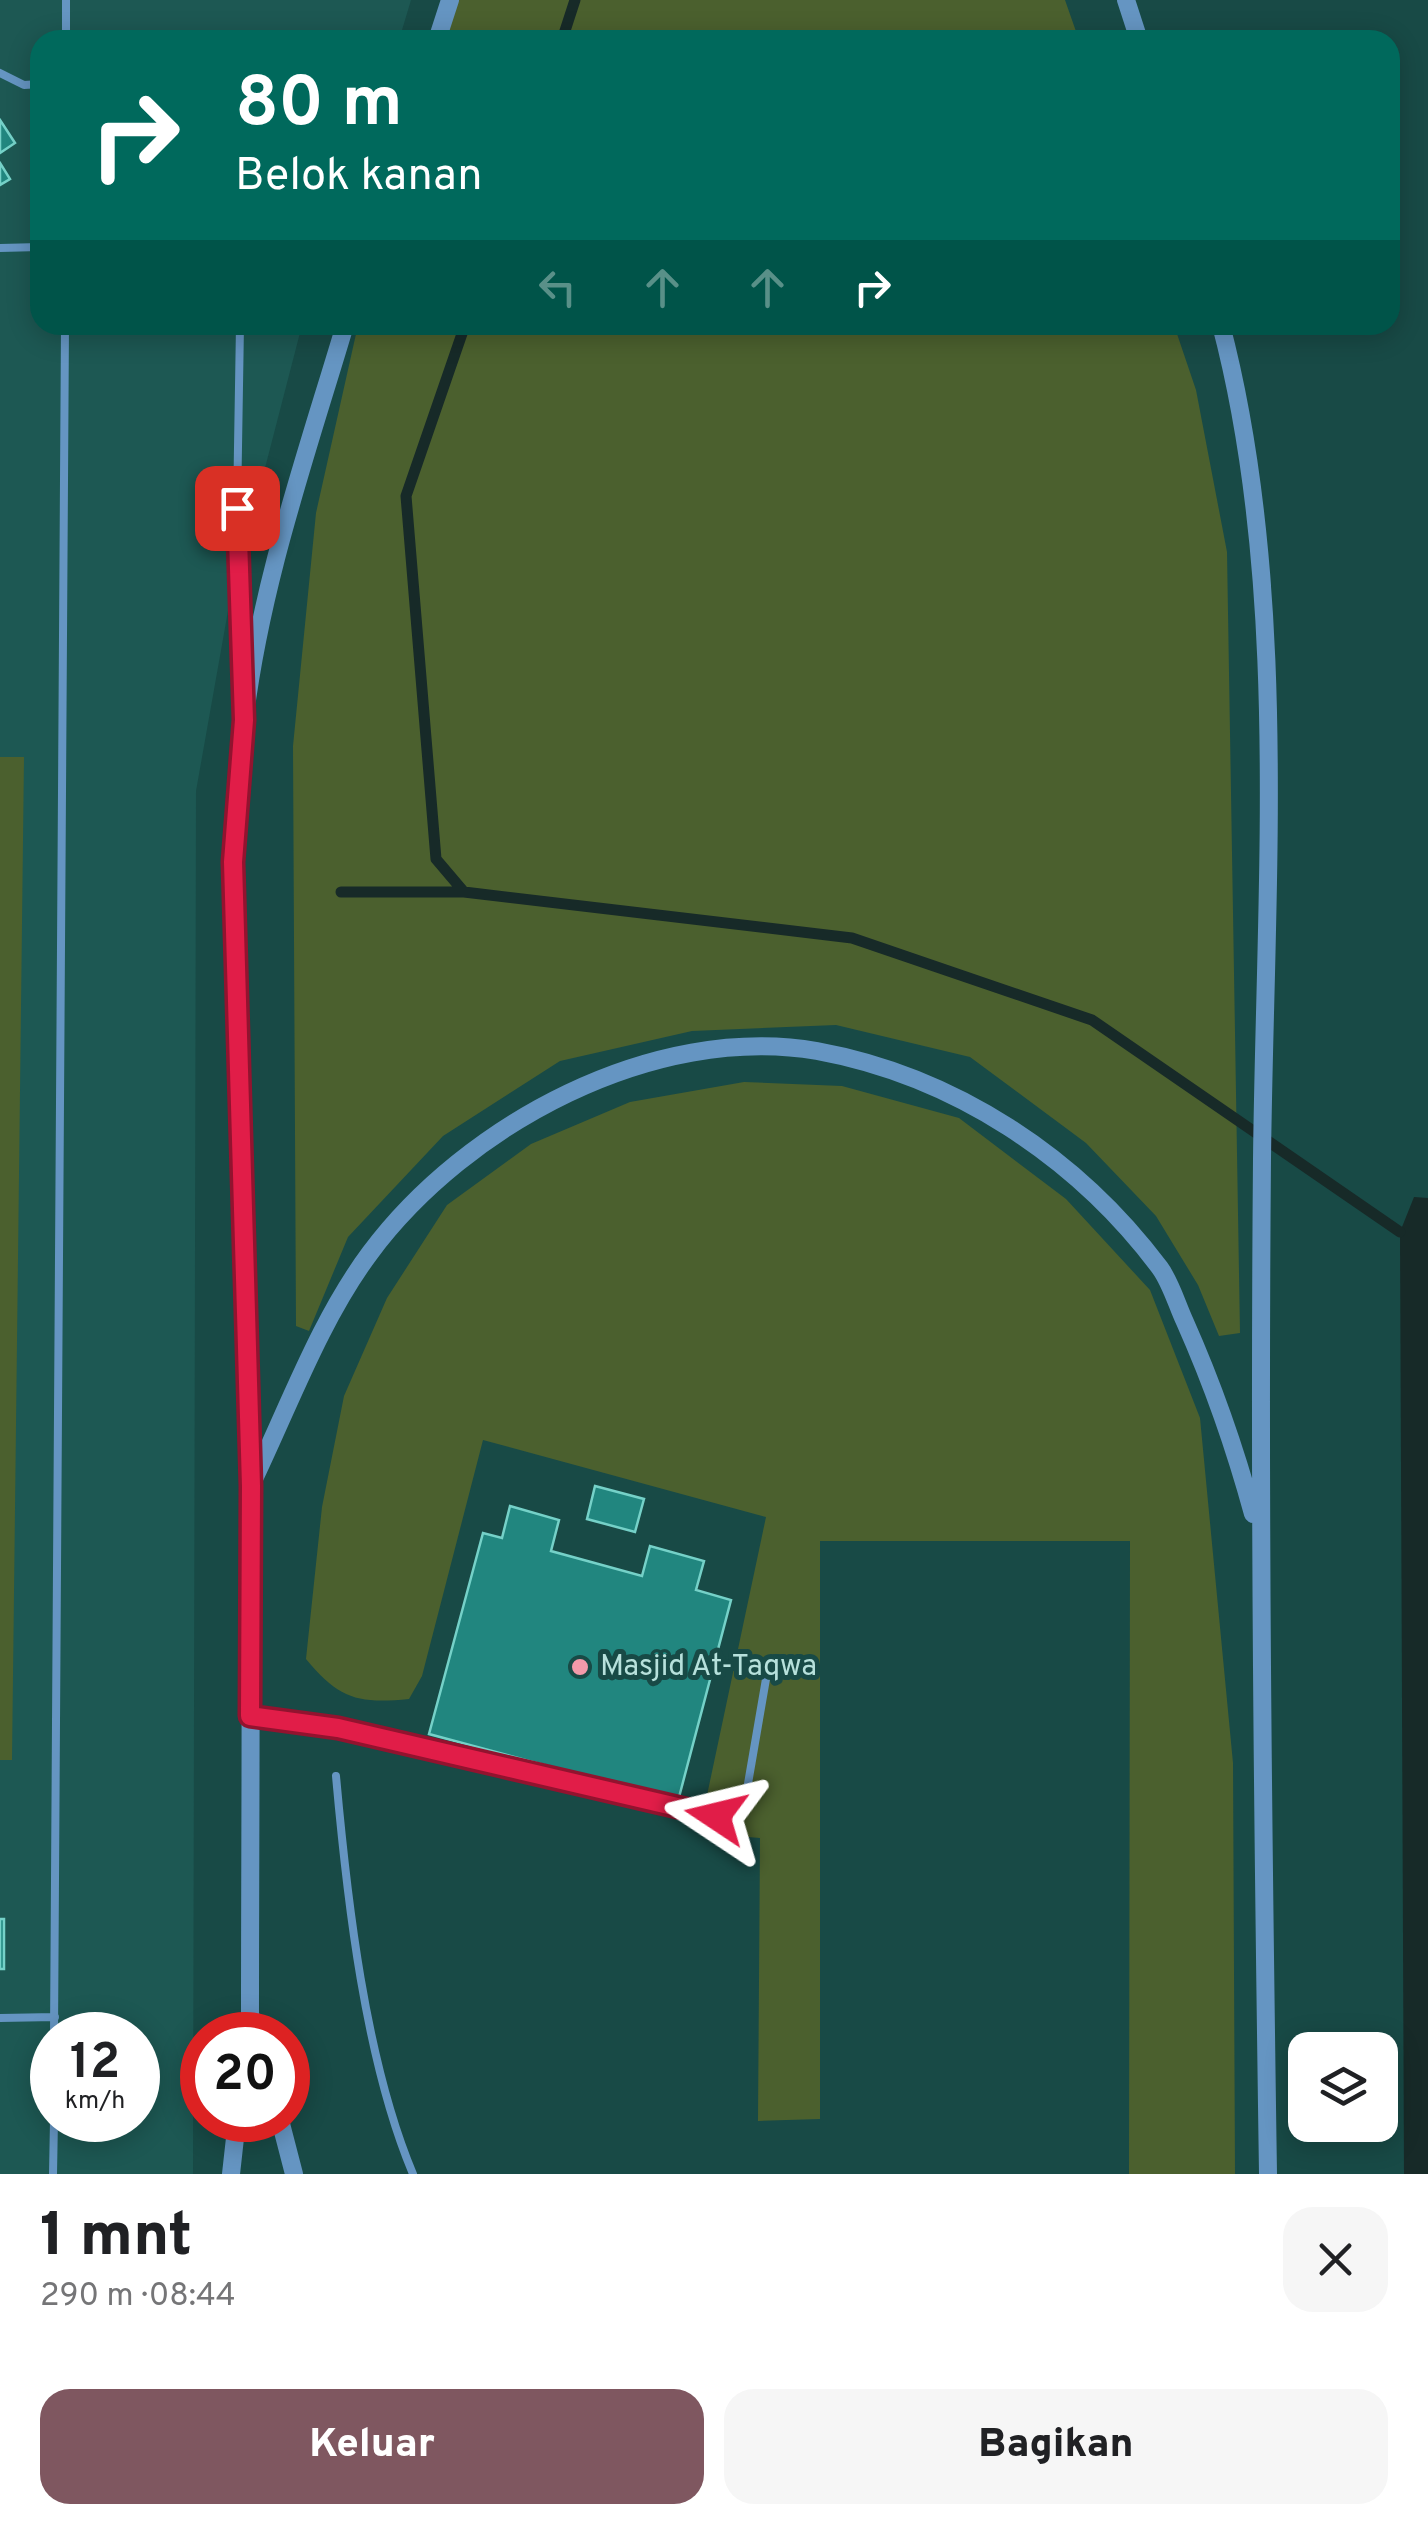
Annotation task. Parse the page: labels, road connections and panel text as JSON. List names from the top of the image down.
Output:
{
  "places": ["Masjid At-Taqwa"],
  "page": {
    "turn": ["80 m", "Belok kanan"],
    "speed": "12 km/h",
    "limit": "20",
    "heading": ["1 mnt", "290 m · 08:44"],
    "buttons": ["Keluar", "Bagikan"]
  }
}
